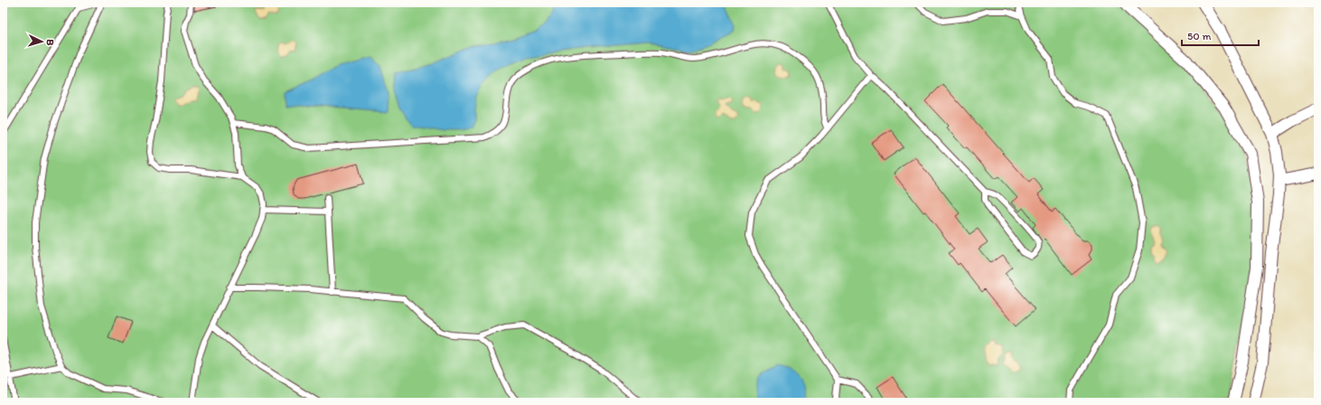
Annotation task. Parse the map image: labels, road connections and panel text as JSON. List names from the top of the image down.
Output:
{
  "scale_bar": "50 m",
  "north": "right"
}
